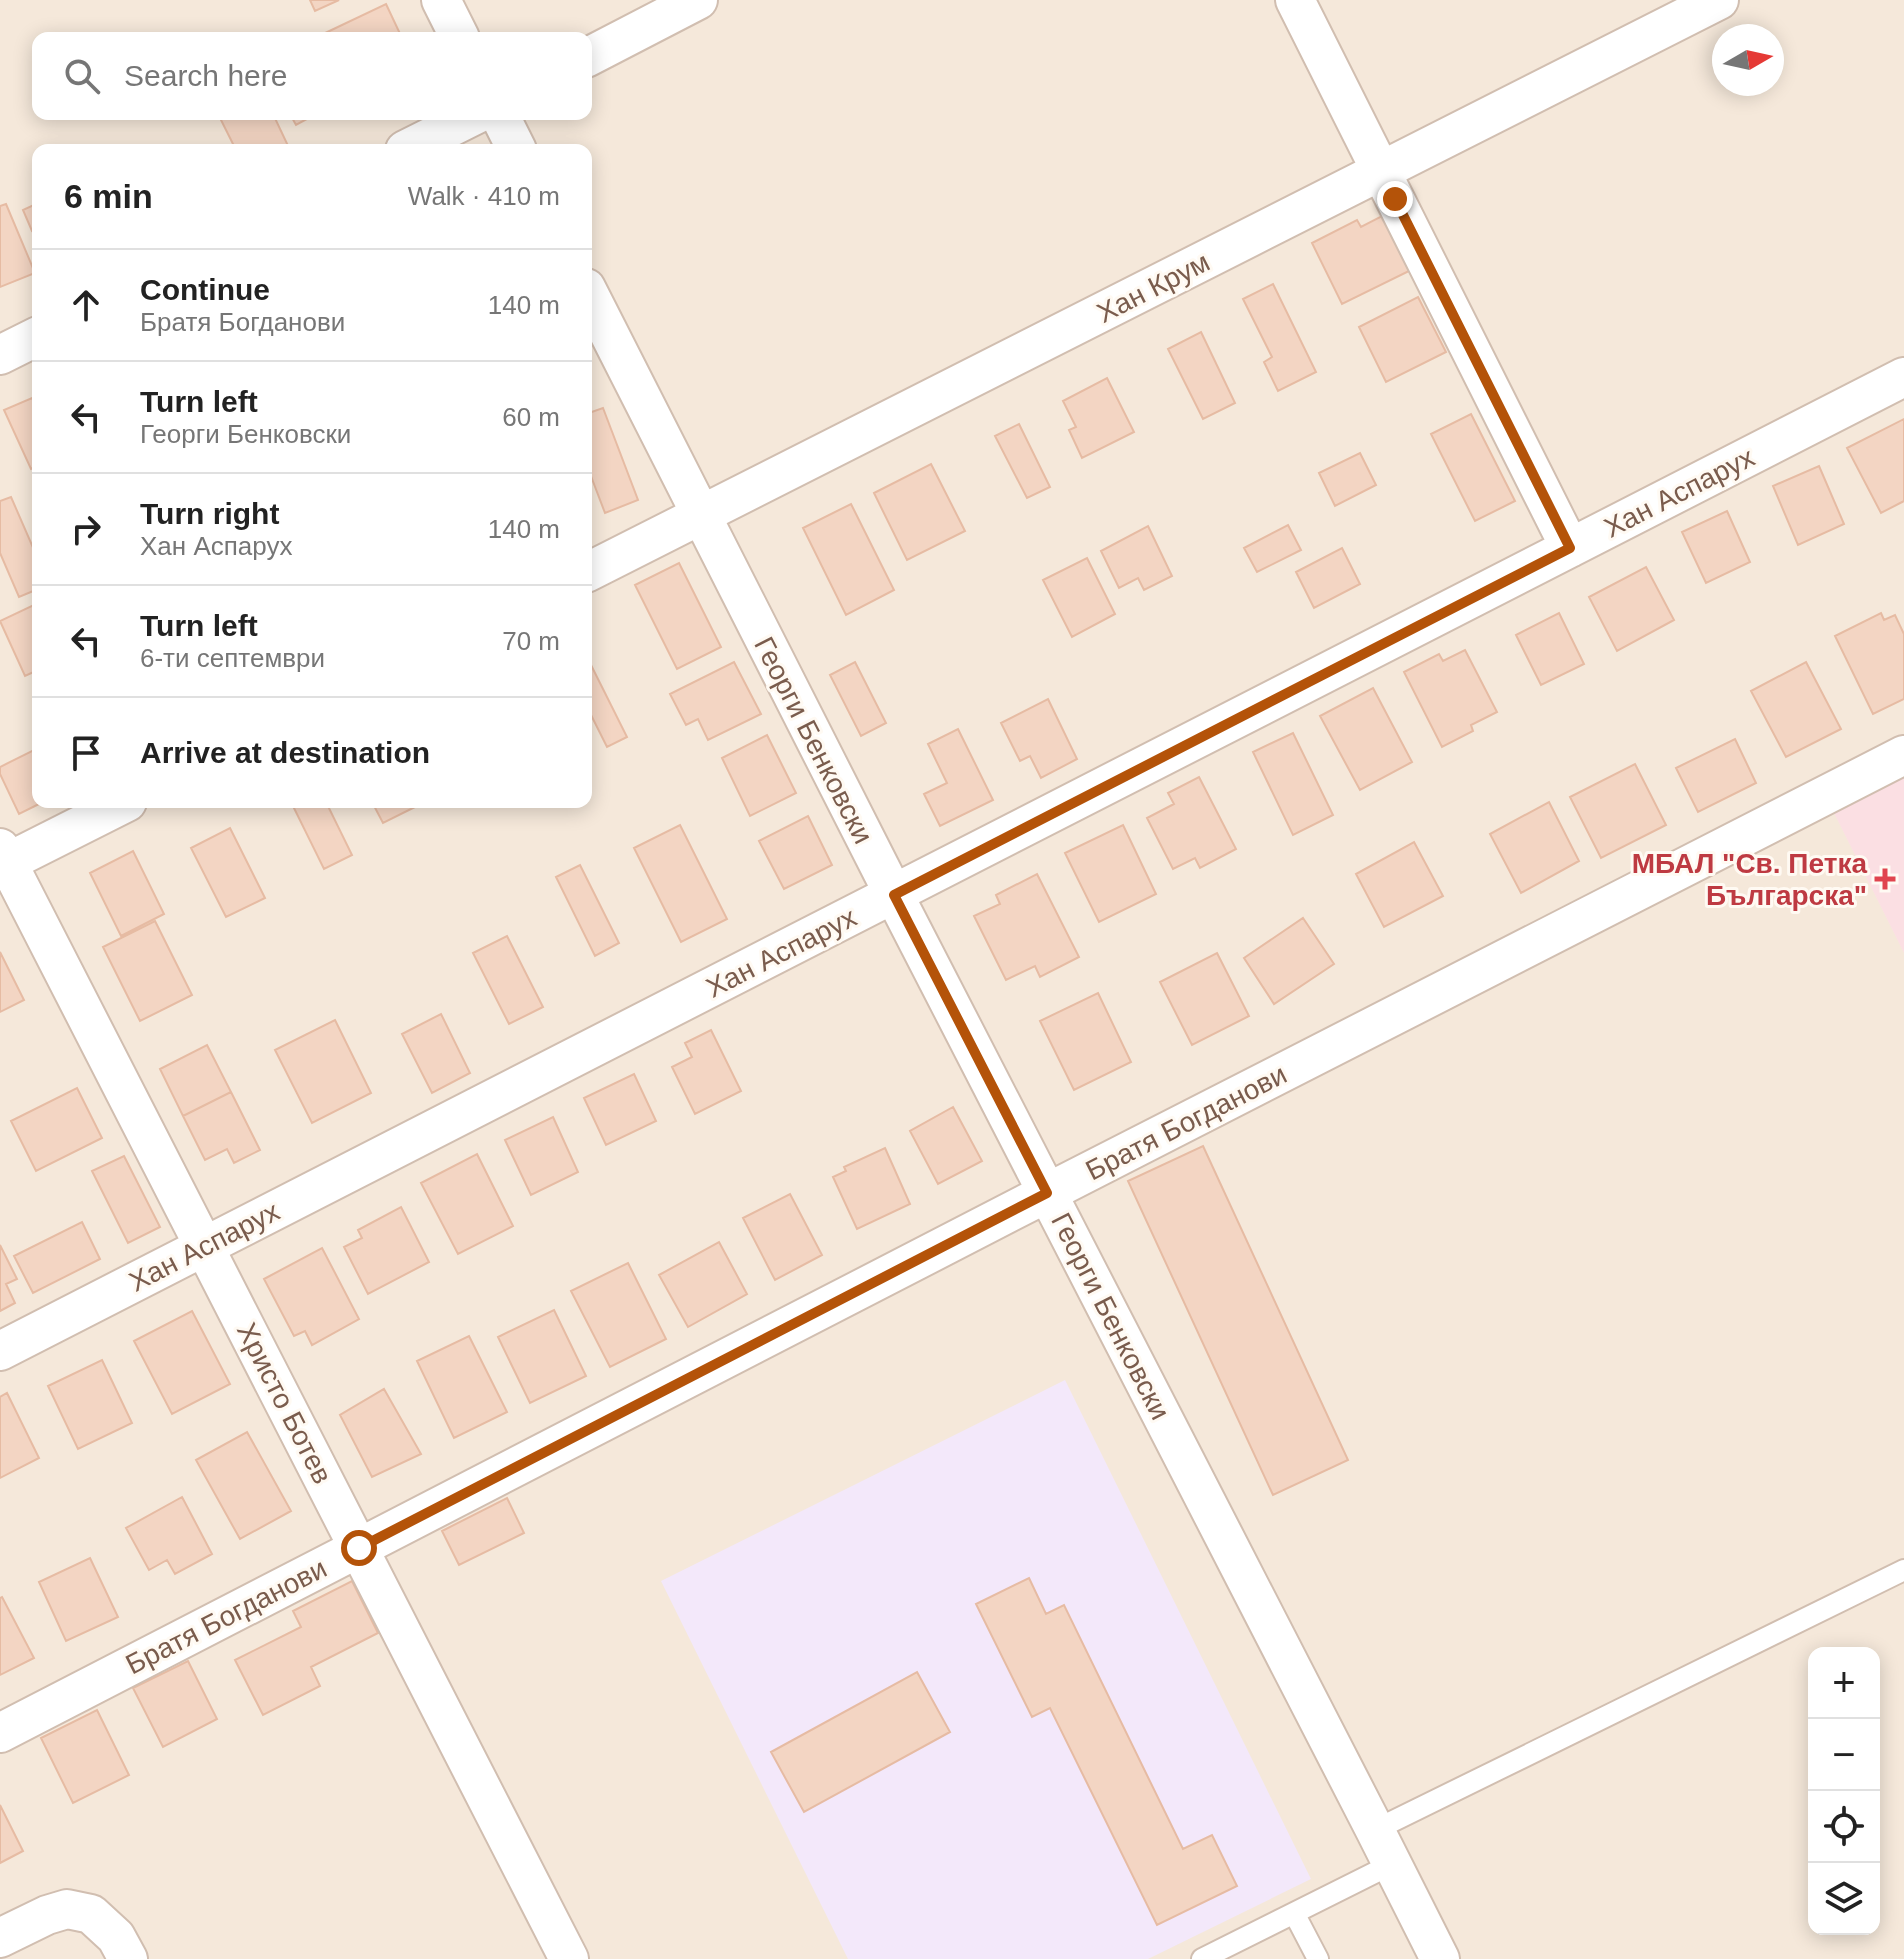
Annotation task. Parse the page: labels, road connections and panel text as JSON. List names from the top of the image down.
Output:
{
  "streets": {
    "street": [
      "Хан Крум",
      "Хан Аспарух",
      "Георги Бенковски",
      "Братя Богданови",
      "Христо Ботев"
    ]
  },
  "crossings": [
    ["Хан Крум", "Георги Бенковски"],
    ["Хан Аспарух", "Георги Бенковски"],
    ["Хан Аспарух", "Христо Ботев"],
    ["Георги Бенковски", "Братя Богданови"],
    ["Братя Богданови", "Христо Ботев"]
  ],
  "places": {
    "health": ["МБАЛ \"Св. Петка Българска\""]
  },
  "north": "right",
  "page": {
    "search": "Search here",
    "heading": ["6 min", "Walk · 410 m"],
    "list": [
      ["Continue", "Братя Богданови", "140 m"],
      ["Turn left", "Георги Бенковски", "60 m"],
      ["Turn right", "Хан Аспарух", "140 m"],
      ["Turn left", "6-ти септември", "70 m"],
      "Arrive at destination"
    ],
    "map_buttons": ["+", "−"]
  }
}
